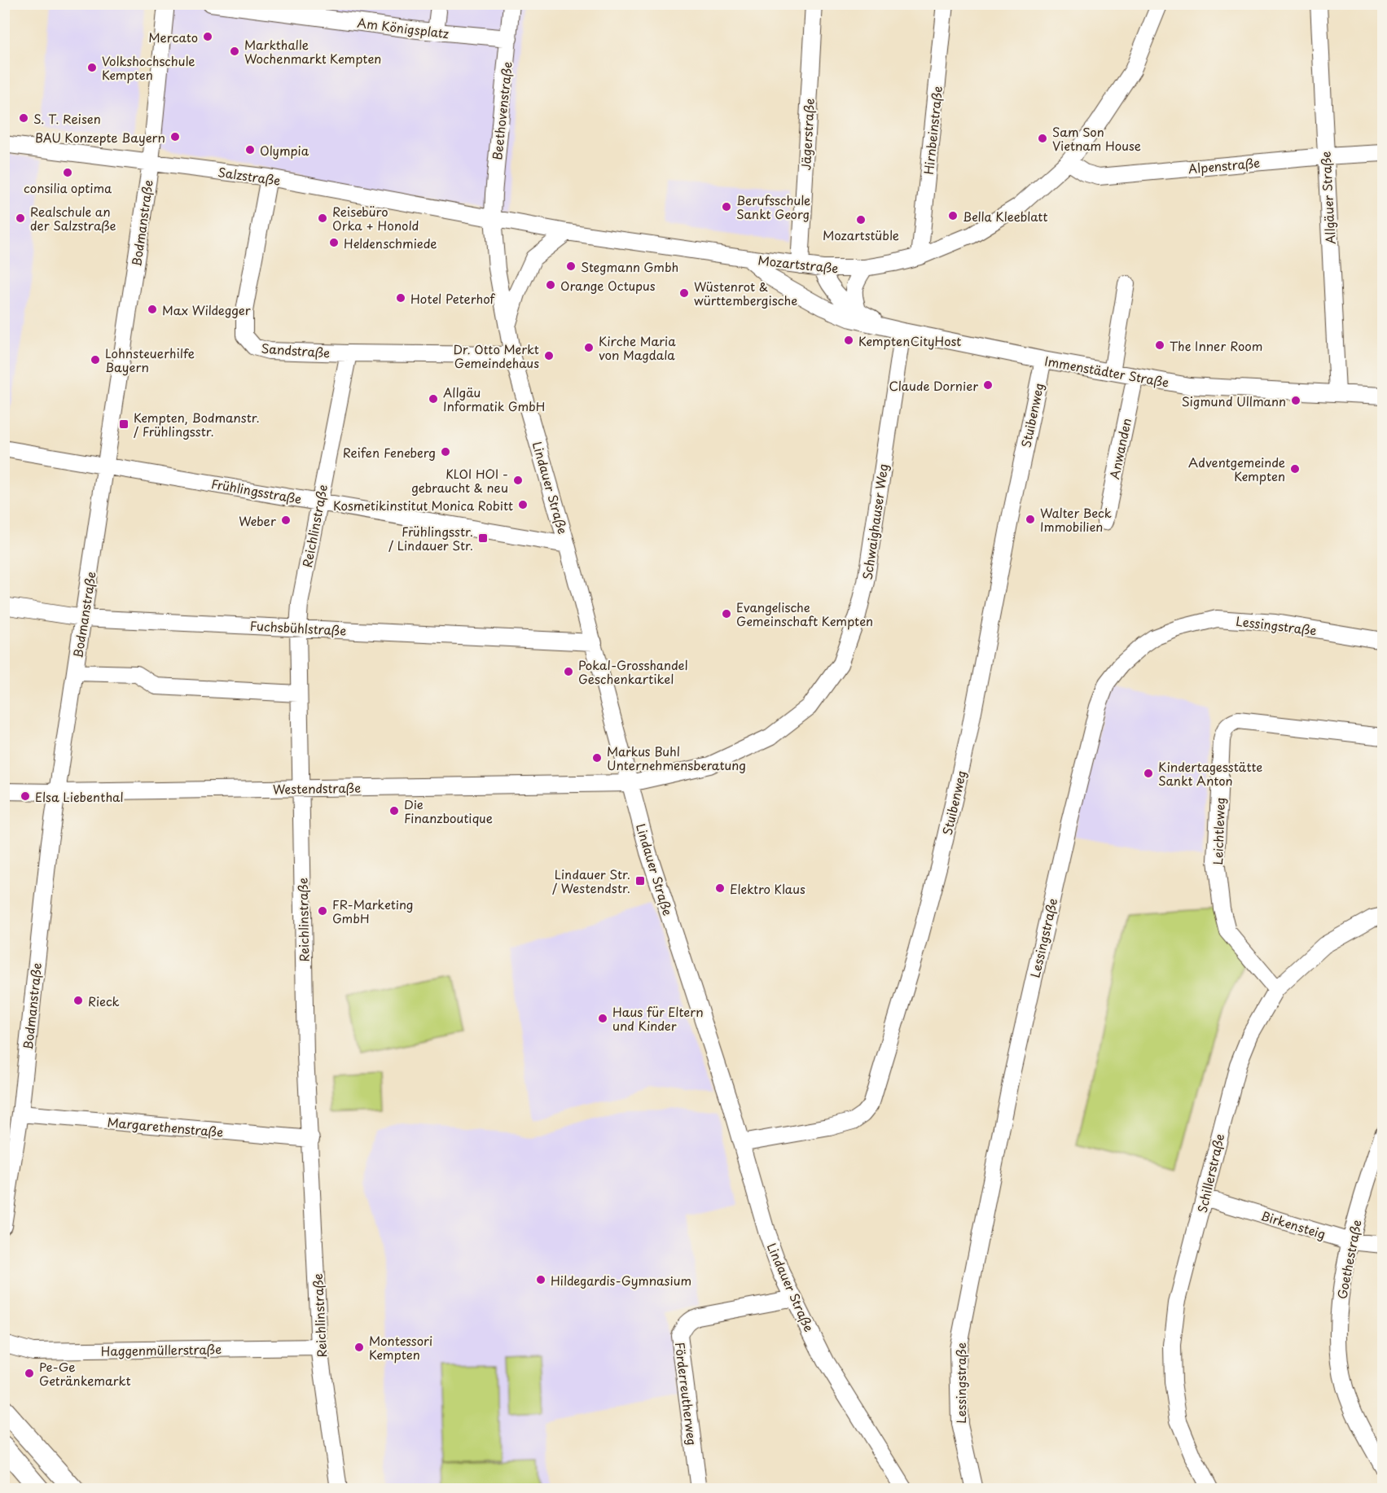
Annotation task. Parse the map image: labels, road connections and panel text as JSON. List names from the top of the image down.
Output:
{
  "streets": {
    "street": [
      "Am Königsplatz",
      "Beethovenstraße",
      "Hirnbeinstraße",
      "Jägerstraße",
      "Alpenstraße",
      "Salzstraße",
      "Allgäuer Straße",
      "Bodmanstraße",
      "Mozartstraße",
      "Sandstraße",
      "Immenstädter Straße",
      "Stuibenweg",
      "Anwanden",
      "Lindauer Straße",
      "Frühlingsstraße",
      "Schwaighauser Weg",
      "Reichlinstraße",
      "Lessingstraße",
      "Fuchsbühlstraße",
      "Westendstraße",
      "Leichtleweg",
      "Margarethenstraße",
      "Schillerstraße",
      "Birkensteig",
      "Goethestraße",
      "Haggenmüllerstraße",
      "Förderreutherweg"
    ]
  },
  "crossings": [
    ["Am Königsplatz", "Beethovenstraße"],
    ["Beethovenstraße", "Salzstraße"],
    ["Beethovenstraße", "Mozartstraße"],
    ["Beethovenstraße", "Lindauer Straße"],
    ["Hirnbeinstraße", "Mozartstraße"],
    ["Jägerstraße", "Mozartstraße"],
    ["Alpenstraße", "Allgäuer Straße"],
    ["Alpenstraße", "Mozartstraße"],
    ["Salzstraße", "Bodmanstraße"],
    ["Salzstraße", "Mozartstraße"],
    ["Salzstraße", "Sandstraße"],
    ["Salzstraße", "Lindauer Straße"],
    ["Allgäuer Straße", "Immenstädter Straße"],
    ["Bodmanstraße", "Frühlingsstraße"],
    ["Bodmanstraße", "Fuchsbühlstraße"],
    ["Bodmanstraße", "Westendstraße"],
    ["Bodmanstraße", "Margarethenstraße"],
    ["Mozartstraße", "Immenstädter Straße"],
    ["Mozartstraße", "Lindauer Straße"],
    ["Sandstraße", "Lindauer Straße"],
    ["Sandstraße", "Reichlinstraße"],
    ["Immenstädter Straße", "Stuibenweg"],
    ["Immenstädter Straße", "Anwanden"],
    ["Immenstädter Straße", "Schwaighauser Weg"],
    ["Stuibenweg", "Lindauer Straße"],
    ["Lindauer Straße", "Frühlingsstraße"],
    ["Lindauer Straße", "Schwaighauser Weg"],
    ["Lindauer Straße", "Fuchsbühlstraße"],
    ["Lindauer Straße", "Westendstraße"],
    ["Lindauer Straße", "Förderreutherweg"],
    ["Frühlingsstraße", "Reichlinstraße"],
    ["Schwaighauser Weg", "Westendstraße"],
    ["Reichlinstraße", "Fuchsbühlstraße"],
    ["Reichlinstraße", "Westendstraße"],
    ["Reichlinstraße", "Margarethenstraße"],
    ["Reichlinstraße", "Haggenmüllerstraße"],
    ["Leichtleweg", "Schillerstraße"],
    ["Schillerstraße", "Birkensteig"],
    ["Birkensteig", "Goethestraße"]
  ],
  "places": {
    "other": [
      "Mercato",
      "Markthalle Wochenmarkt Kempten",
      "Volkshochschule Kempten",
      "S. T. Reisen",
      "BAU Konzepte Bayern",
      "Sam Son Vietnam House",
      "Olympia",
      "consilia optima",
      "Berufsschule Sankt Georg",
      "Bella Kleeblatt",
      "Realschule an der Salzstraße",
      "Reisebüro Orka + Honold",
      "Mozartstüble",
      "Heldenschmiede",
      "Stegmann Gmbh",
      "Orange Octupus",
      "Wüstenrot & württembergische",
      "Hotel Peterhof",
      "Max Wildegger",
      "KemptenCityHost",
      "The Inner Room",
      "Kirche Maria von Magdala",
      "Dr. Otto Merkt Gemeindehaus",
      "Lohnsteuerhilfe Bayern",
      "Claude Dornier",
      "Allgäu Informatik GmbH",
      "Sigmund Ullmann",
      "Reifen Feneberg",
      "Adventgemeinde Kempten",
      "KLOI HOI - gebraucht & neu",
      "Kosmetikinstitut Monica Robitt",
      "Walter Beck Immobilien",
      "Weber",
      "Evangelische Gemeinschaft Kempten",
      "Pokal-Grosshandel Geschenkartikel",
      "Markus Buhl Unternehmensberatung",
      "Kindertagesstätte Sankt Anton",
      "Elsa Liebenthal",
      "Die Finanzboutique",
      "Elektro Klaus",
      "FR-Marketing GmbH",
      "Rieck",
      "Haus für Eltern und Kinder",
      "Hildegardis-Gymnasium",
      "Montessori Kempten",
      "Pe-Ge Getränkemarkt"
    ],
    "transit": ["Kempten, Bodmanstr. / Frühlingsstr.", "Frühlingsstr. / Lindauer Str.", "Lindauer Str. / Westendstr."]
  }
}
